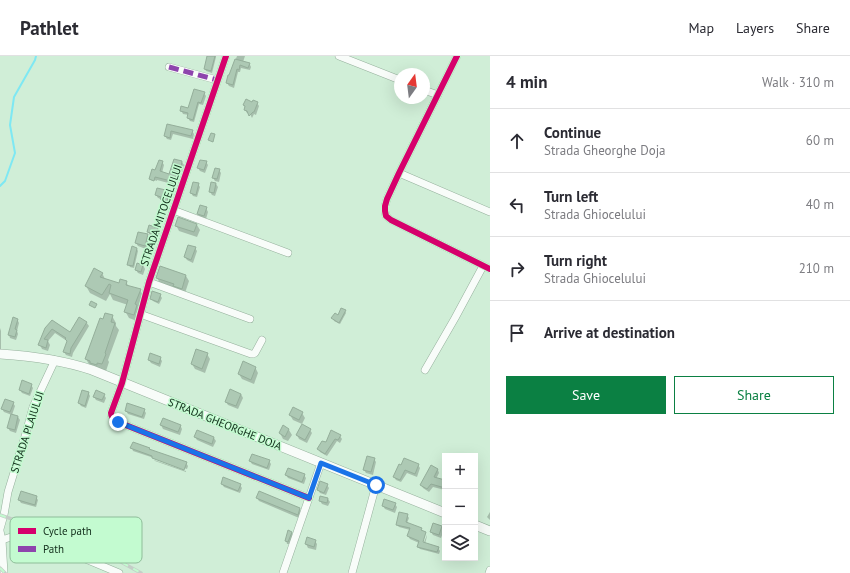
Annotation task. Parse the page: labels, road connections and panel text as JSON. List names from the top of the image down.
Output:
{
  "streets": {
    "main road": ["STRADA GHEORGHE DOJA"],
    "street": ["STRADA MITOCELULUI", "STRADA PLAIULUI"]
  },
  "crossings": [
    ["STRADA MITOCELULUI", "STRADA GHEORGHE DOJA"],
    ["STRADA GHEORGHE DOJA", "STRADA PLAIULUI"]
  ],
  "legend": ["Cycle path", "Path"],
  "north": "top",
  "page": {
    "header": "Pathlet",
    "nav": ["Map", "Layers", "Share"],
    "heading": ["4 min", "Walk · 310 m"],
    "list": [
      ["Continue", "Strada Gheorghe Doja", "60 m"],
      ["Turn left", "Strada Ghiocelului", "40 m"],
      ["Turn right", "Strada Ghiocelului", "210 m"],
      "Arrive at destination"
    ],
    "buttons": ["Save", "Share"],
    "map_buttons": ["+", "−"]
  }
}
